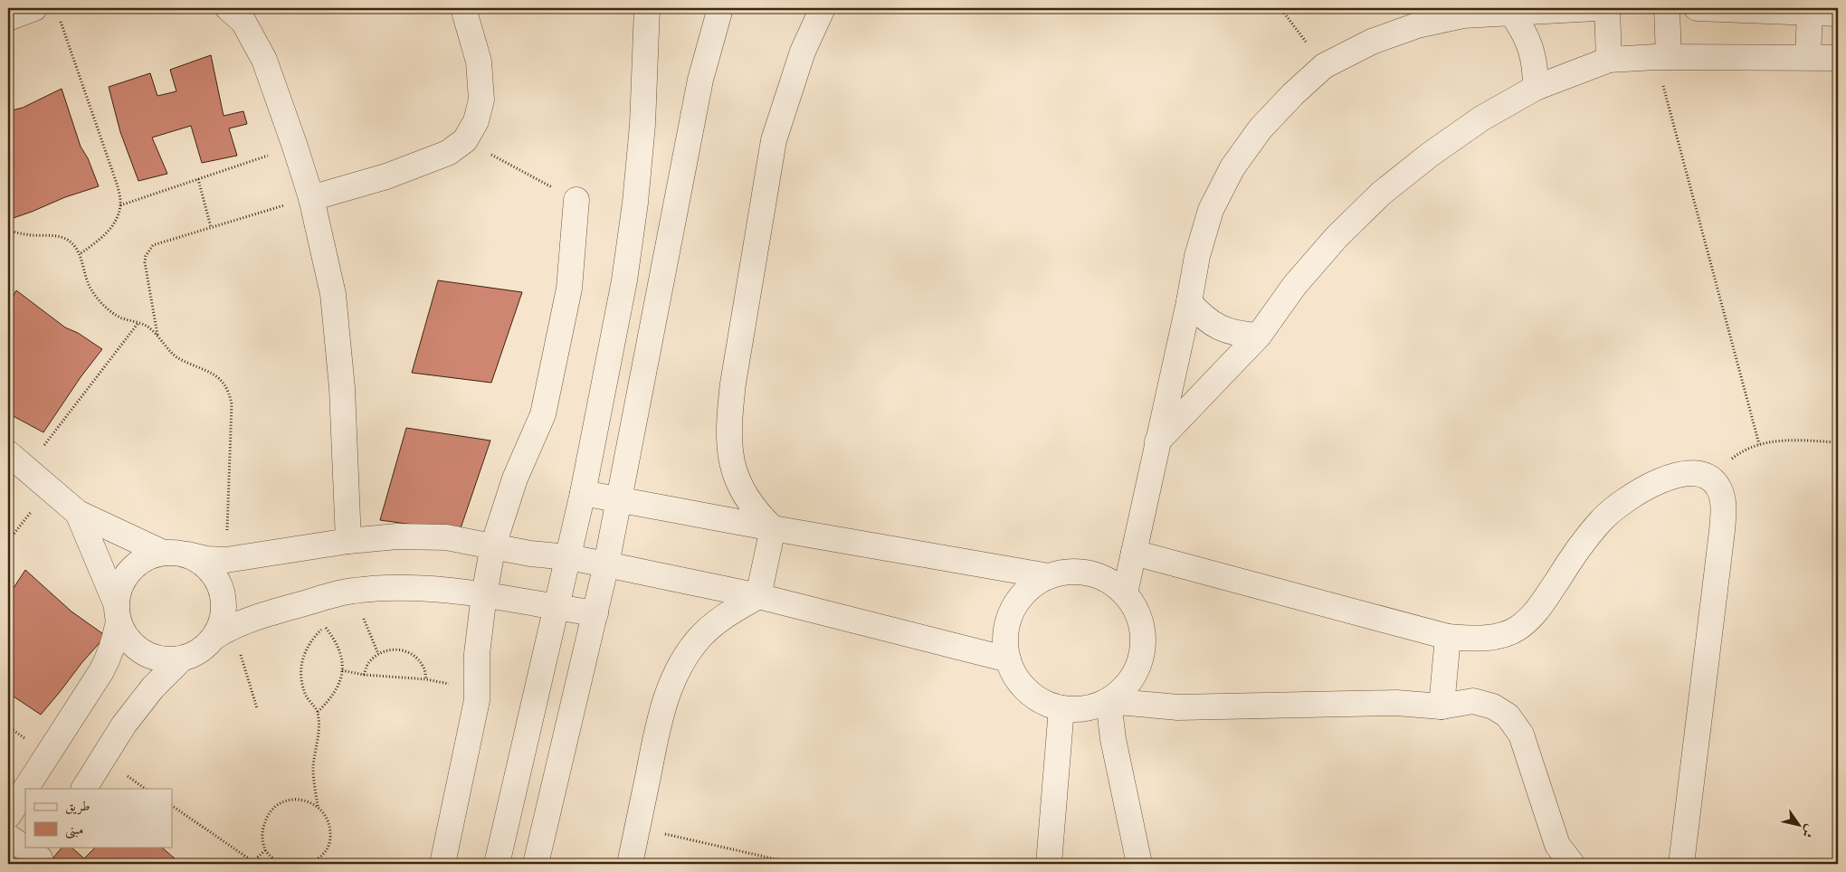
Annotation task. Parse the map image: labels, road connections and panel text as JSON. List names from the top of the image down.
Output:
{
  "legend": ["طريق", "مبنى"],
  "north": "bottom right"
}
